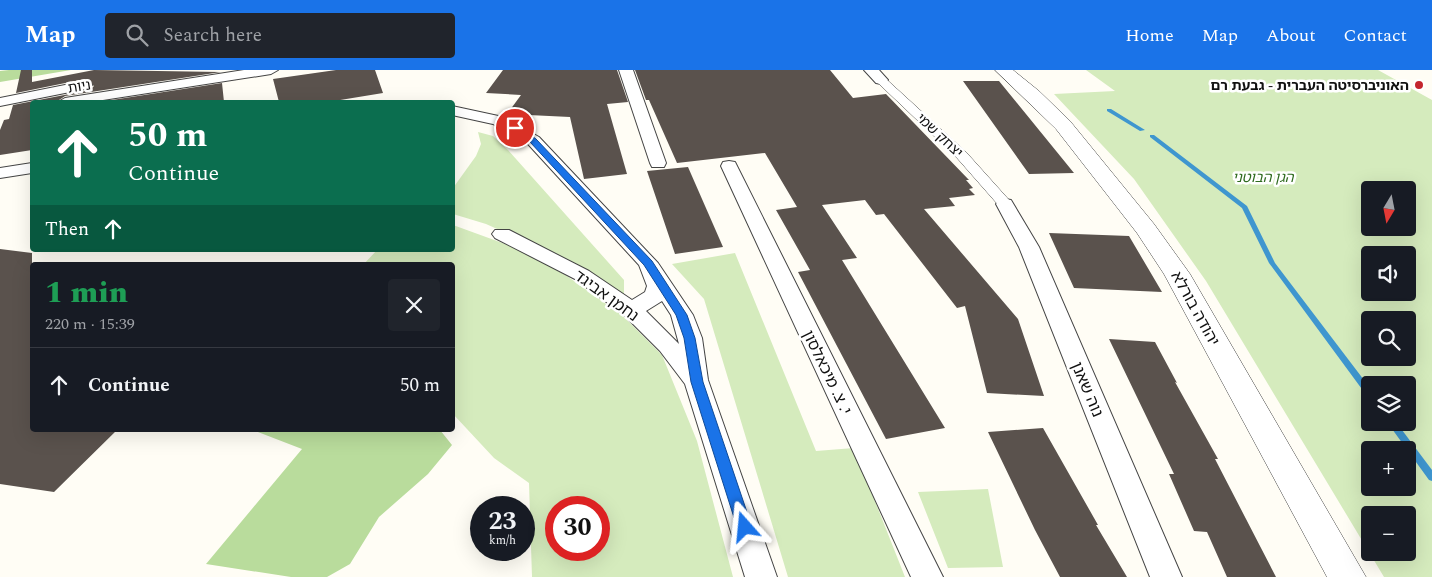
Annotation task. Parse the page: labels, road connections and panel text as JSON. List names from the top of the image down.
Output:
{
  "streets": {
    "street": [
      "ניות",
      "יצחק שמי",
      "נחמן אביגד",
      "יהודה בורלא",
      "י. צ. מיכאלסון",
      "נוה שאנן"
    ]
  },
  "crossings": [
    ["יצחק שמי", "נוה שאנן"]
  ],
  "parks": ["הגן הבוטני"],
  "places": ["האוניברסיטה העברית - גבעת רם"],
  "north": "bottom",
  "page": {
    "header": "Map",
    "search": "Search here",
    "nav": [
      "Home",
      "Map",
      "About",
      "Contact"
    ],
    "turn": ["50 m", "Continue"],
    "map_buttons": ["+", "−"],
    "then": "Then",
    "heading": ["1 min", "220 m · 15:39"],
    "list": [
      {
        "name": "Continue",
        "value": "50 m"
      }
    ],
    "speed": "23 km/h",
    "limit": "30"
  }
}
